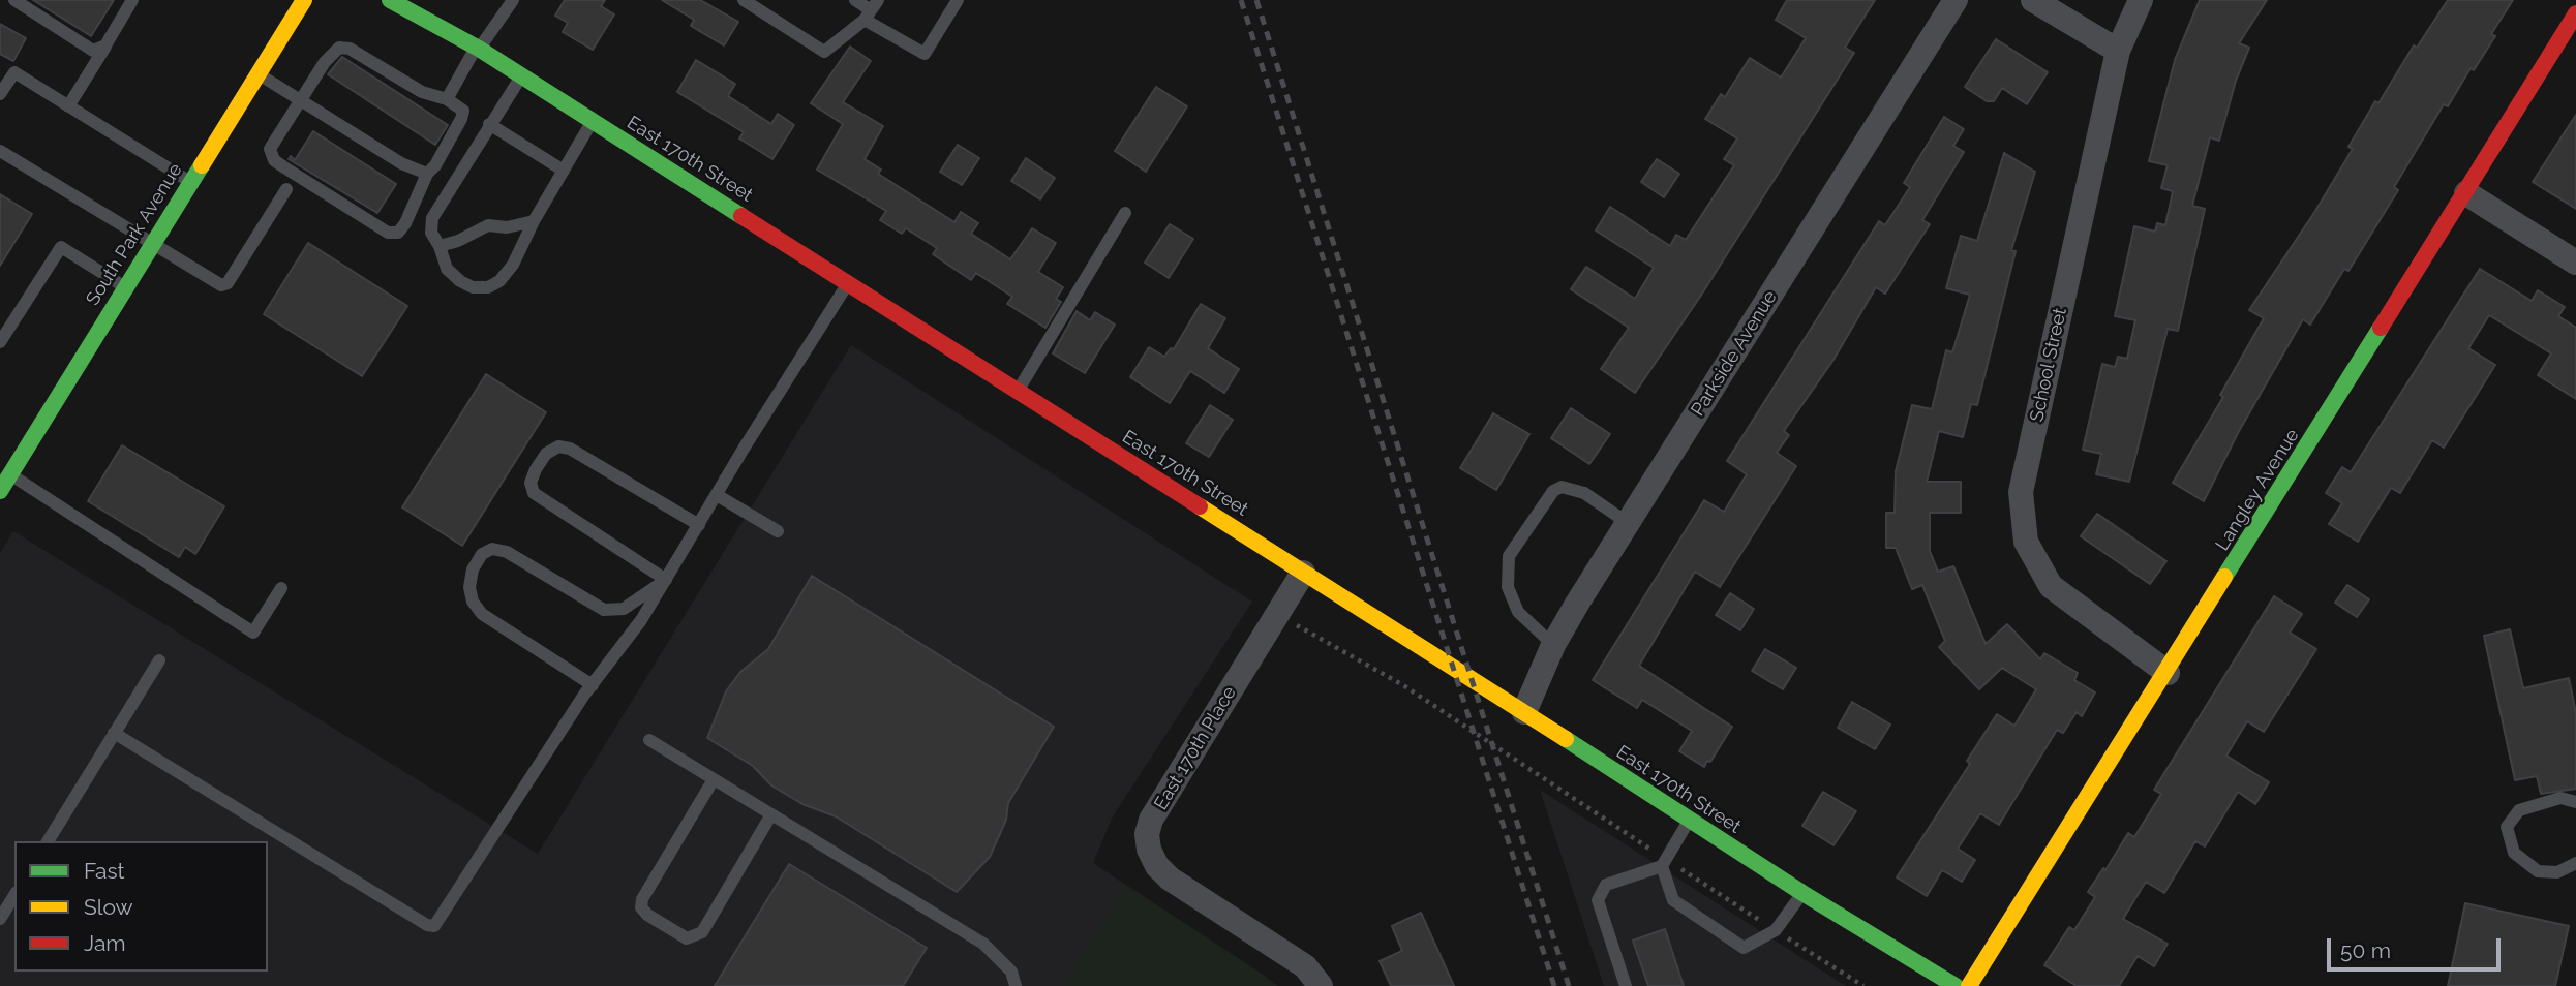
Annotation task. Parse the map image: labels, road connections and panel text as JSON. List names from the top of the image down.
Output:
{
  "streets": {
    "street": [
      "East 170th Street",
      "South Park Avenue",
      "Parkside Avenue",
      "School Street",
      "Langley Avenue",
      "East 170th Place"
    ]
  },
  "crossings": [
    ["East 170th Street", "Parkside Avenue"],
    ["East 170th Street", "East 170th Place"],
    ["School Street", "Langley Avenue"]
  ],
  "legend": ["Fast", "Slow", "Jam"],
  "scale_bar": "50 m"
}
